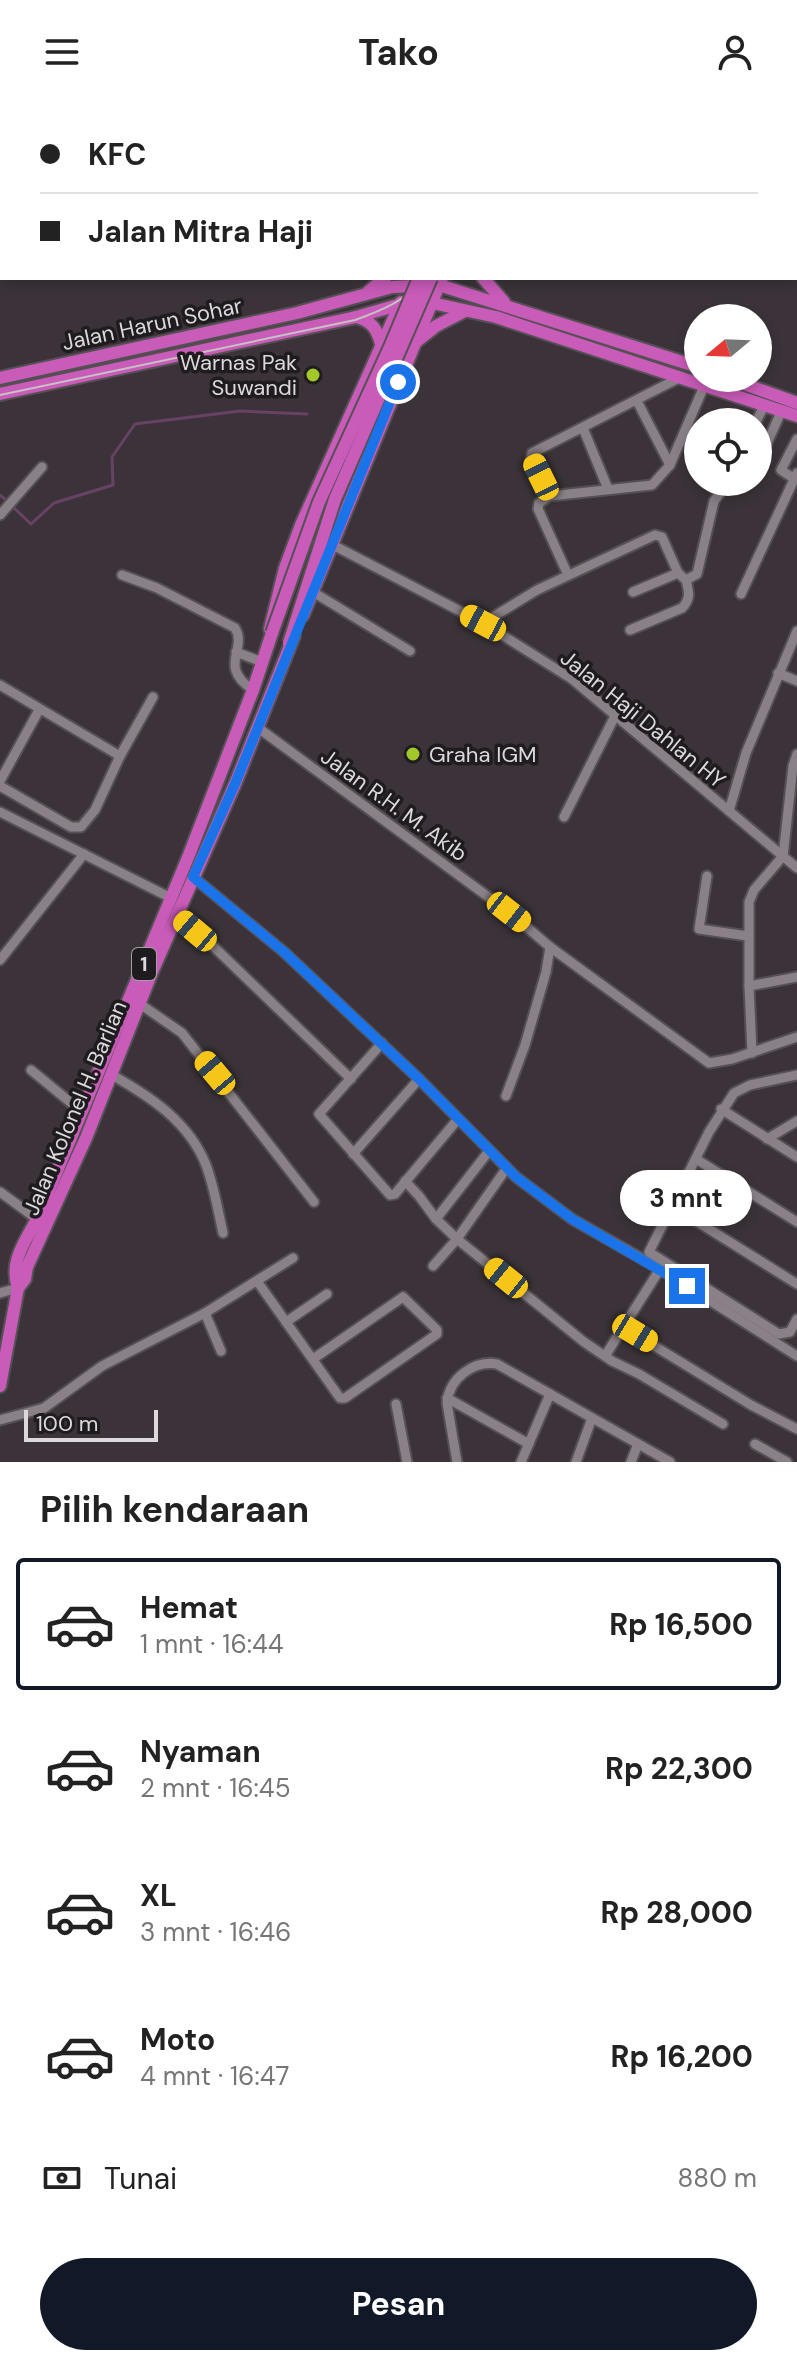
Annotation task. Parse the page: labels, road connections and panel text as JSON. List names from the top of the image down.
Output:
{
  "streets": {
    "highway": ["Jalan Harun Sohar", "1", "Jalan Kolonel H. Barlian"],
    "street": ["Jalan Haji Dahlan HY", "Jalan R.H. M. Akib"]
  },
  "crossings": [
    ["Jalan Harun Sohar", "1"],
    ["Jalan Haji Dahlan HY", "1"],
    ["Jalan R.H. M. Akib", "Jalan Kolonel H. Barlian"],
    ["1", "Jalan Kolonel H. Barlian"]
  ],
  "places": ["Warnas Pak Suwandi", "Graha IGM"],
  "scale_bar": "100 m",
  "north": "left",
  "page": {
    "header": "Tako",
    "banner": ["KFC", "Jalan Mitra Haji"],
    "bubble": "3 mnt",
    "scale": "100 m",
    "heading": "Pilih kendaraan",
    "list": [
      {
        "name": "Hemat",
        "note": "1 mnt · 16:44",
        "value": "Rp 16,500"
      },
      {
        "name": "Nyaman",
        "note": "2 mnt · 16:45",
        "value": "Rp 22,300"
      },
      {
        "name": "XL",
        "note": "3 mnt · 16:46",
        "value": "Rp 28,000"
      },
      {
        "name": "Moto",
        "note": "4 mnt · 16:47",
        "value": "Rp 16,200"
      }
    ],
    "pay": ["Tunai", "880 m"],
    "buttons": "Pesan"
  }
}
